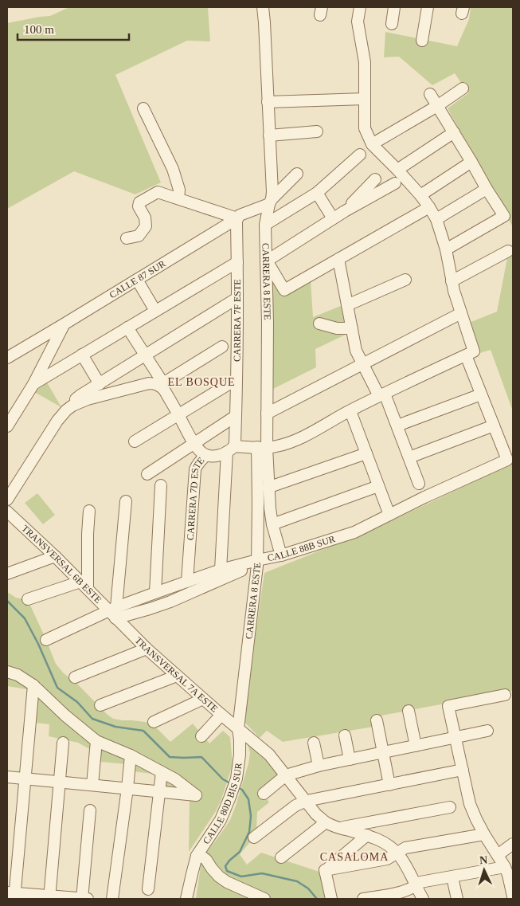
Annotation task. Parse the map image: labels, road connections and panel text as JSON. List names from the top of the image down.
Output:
{
  "streets": {
    "street": [
      "CALLE 87 SUR",
      "CARRERA 8 ESTE",
      "CARRERA 7F ESTE",
      "CARRERA 7D ESTE",
      "CALLE 88B SUR",
      "TRANSVERSAL 6B ESTE",
      "TRANSVERSAL 7A ESTE",
      "CALLE 80D BIS SUR"
    ]
  },
  "crossings": [
    ["CALLE 87 SUR", "CARRERA 8 ESTE"],
    ["CALLE 87 SUR", "CARRERA 7F ESTE"],
    ["CARRERA 8 ESTE", "CALLE 88B SUR"],
    ["CARRERA 8 ESTE", "TRANSVERSAL 7A ESTE"],
    ["CARRERA 8 ESTE", "CALLE 80D BIS SUR"],
    ["CARRERA 7F ESTE", "CALLE 88B SUR"],
    ["CARRERA 7D ESTE", "CALLE 88B SUR"],
    ["CALLE 88B SUR", "TRANSVERSAL 6B ESTE"],
    ["CALLE 88B SUR", "TRANSVERSAL 7A ESTE"],
    ["TRANSVERSAL 6B ESTE", "TRANSVERSAL 7A ESTE"],
    ["TRANSVERSAL 7A ESTE", "CALLE 80D BIS SUR"]
  ],
  "districts": ["EL BOSQUE", "CASALOMA"],
  "scale_bar": "100 m",
  "north": "top"
}
